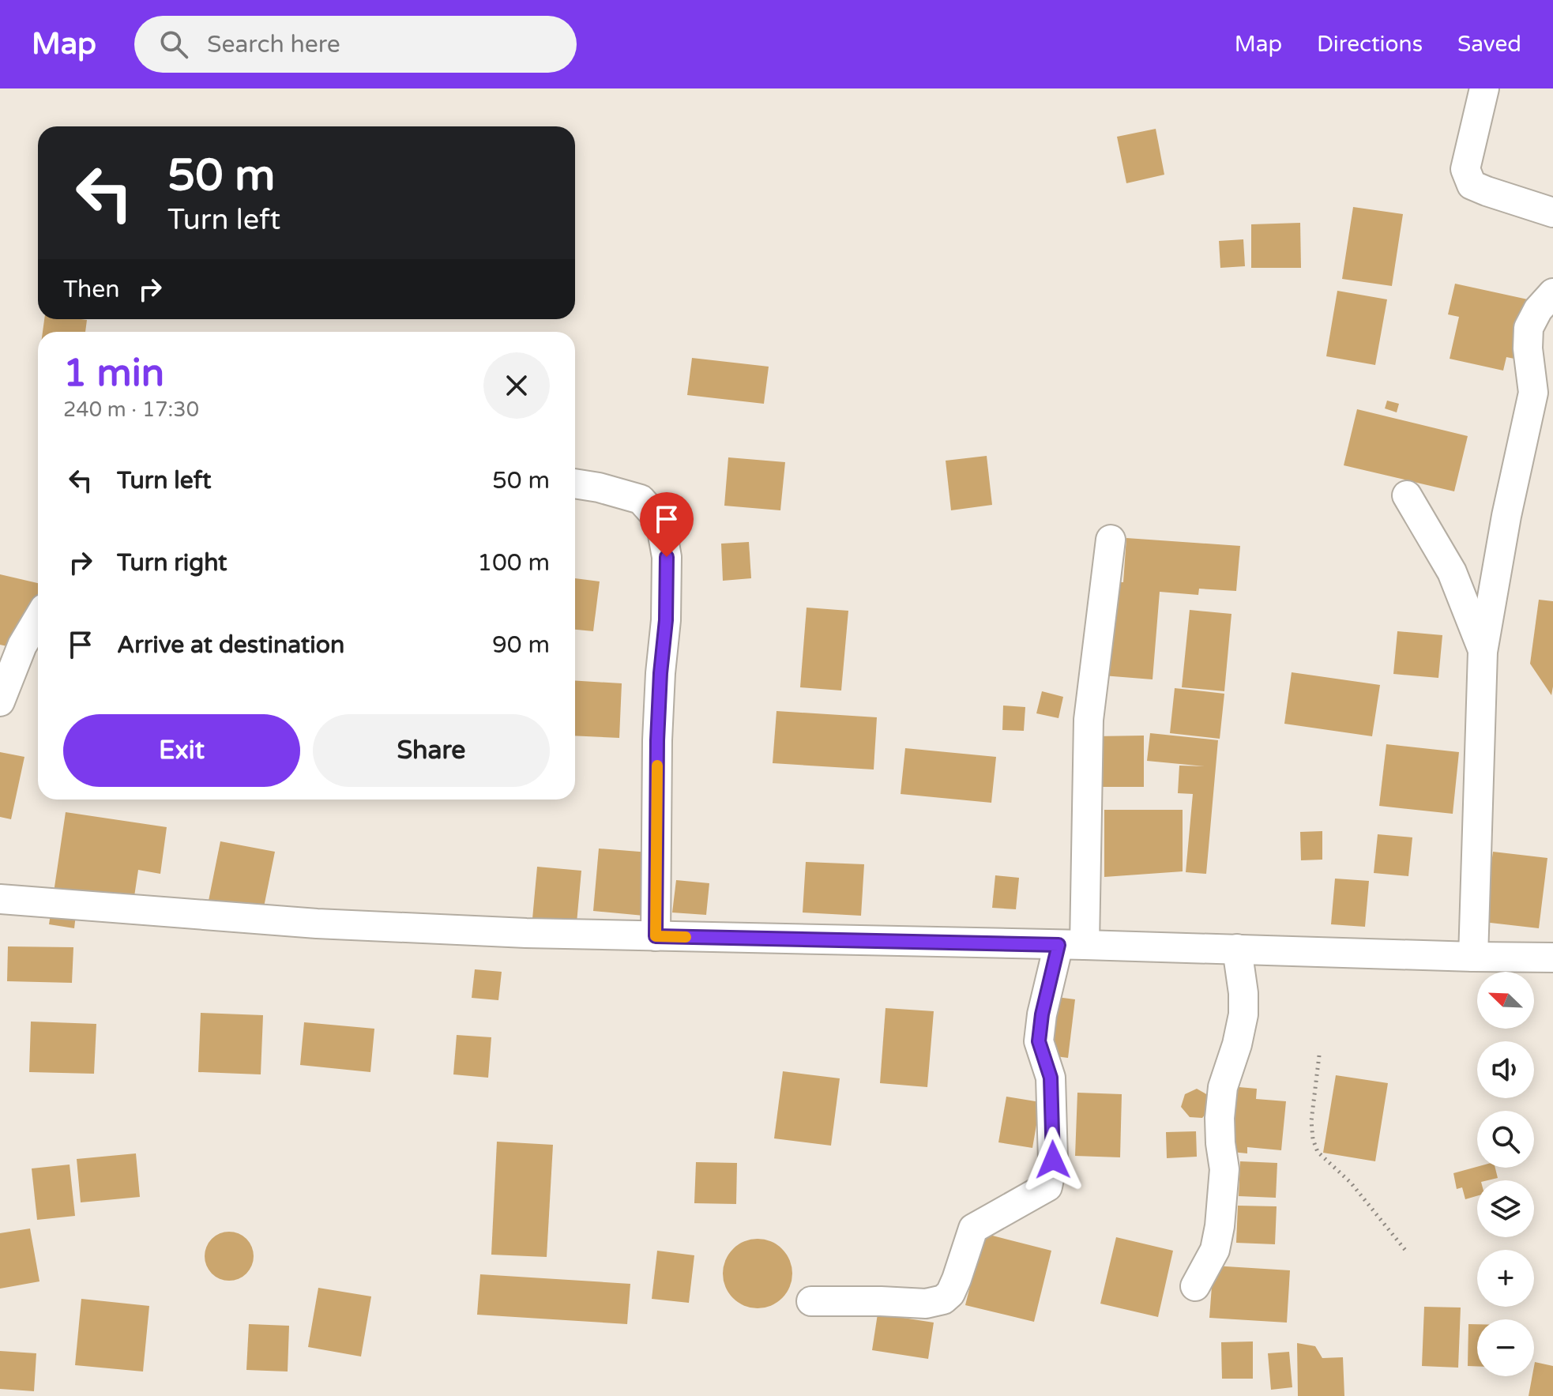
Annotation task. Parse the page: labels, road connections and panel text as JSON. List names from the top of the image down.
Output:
{
  "north": "top left",
  "page": {
    "header": "Map",
    "search": "Search here",
    "nav": ["Map", "Directions", "Saved"],
    "turn": ["50 m", "Turn left"],
    "then": "Then",
    "heading": ["1 min", "240 m · 17:30"],
    "list": [
      {
        "name": "Turn left",
        "value": "50 m"
      },
      {
        "name": "Turn right",
        "value": "100 m"
      },
      {
        "name": "Arrive at destination",
        "value": "90 m"
      }
    ],
    "buttons": ["Exit", "Share"],
    "map_buttons": ["+", "−"]
  }
}
